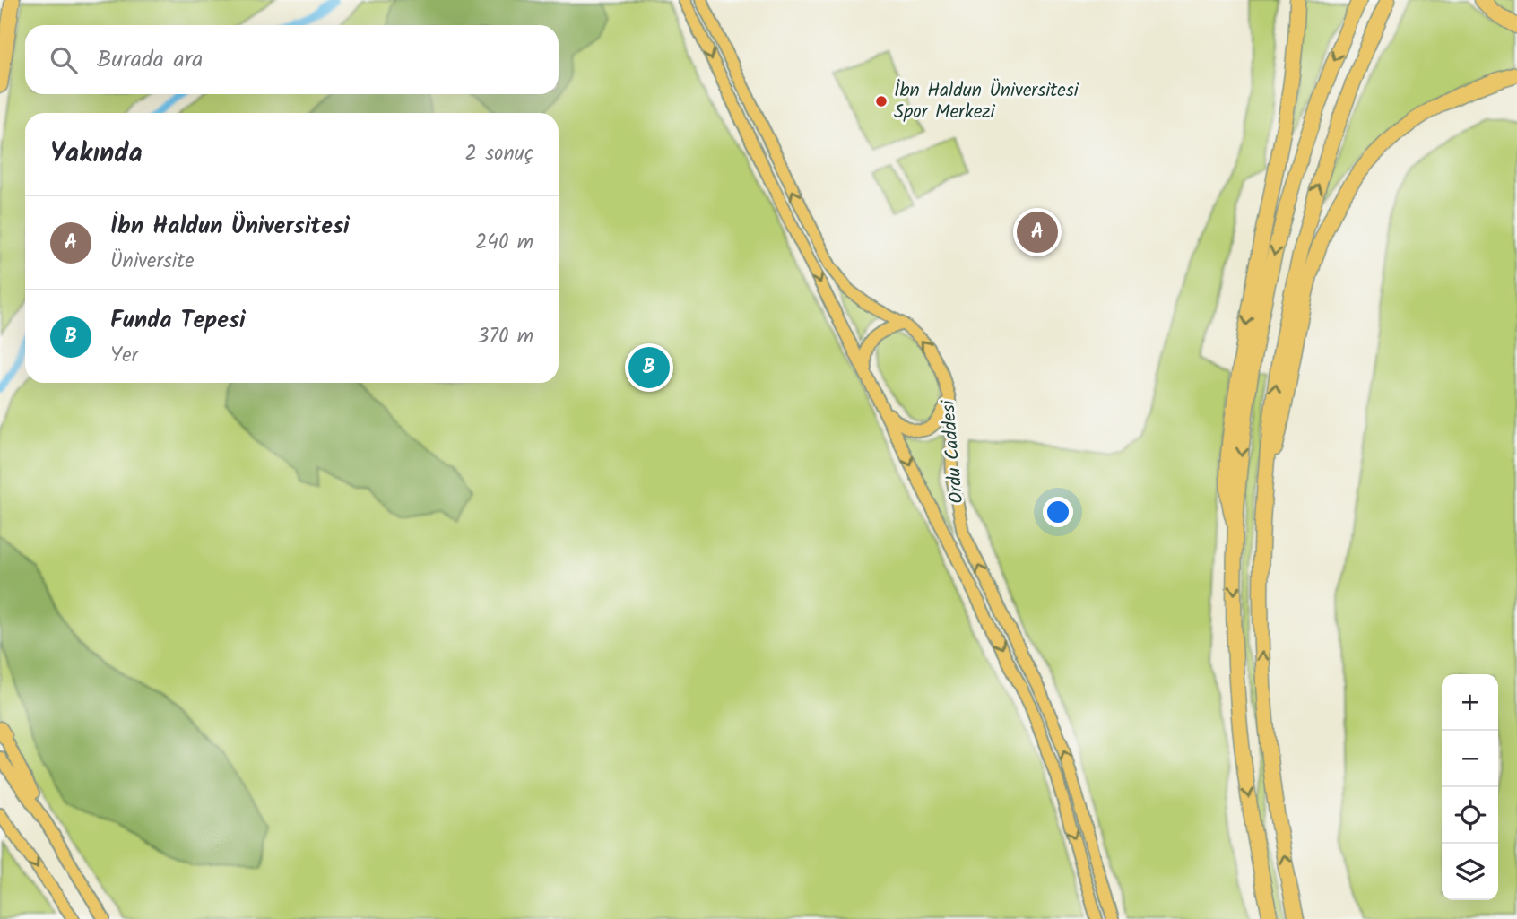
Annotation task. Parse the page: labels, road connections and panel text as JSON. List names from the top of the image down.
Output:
{
  "streets": {
    "main road": ["Ordu Caddesi"]
  },
  "places": ["İbn Haldun Üniversitesi Spor Merkezi"],
  "page": {
    "search": "Burada ara",
    "heading": ["Yakında", "2 sonuç"],
    "list": [
      {
        "mark": "A",
        "name": "İbn Haldun Üniversitesi",
        "note": "Üniversite",
        "value": "240 m"
      },
      {
        "mark": "B",
        "name": "Funda Tepesi",
        "note": "Yer",
        "value": "370 m"
      }
    ],
    "pins": ["A", "B"],
    "map_buttons": ["+", "−"]
  }
}
